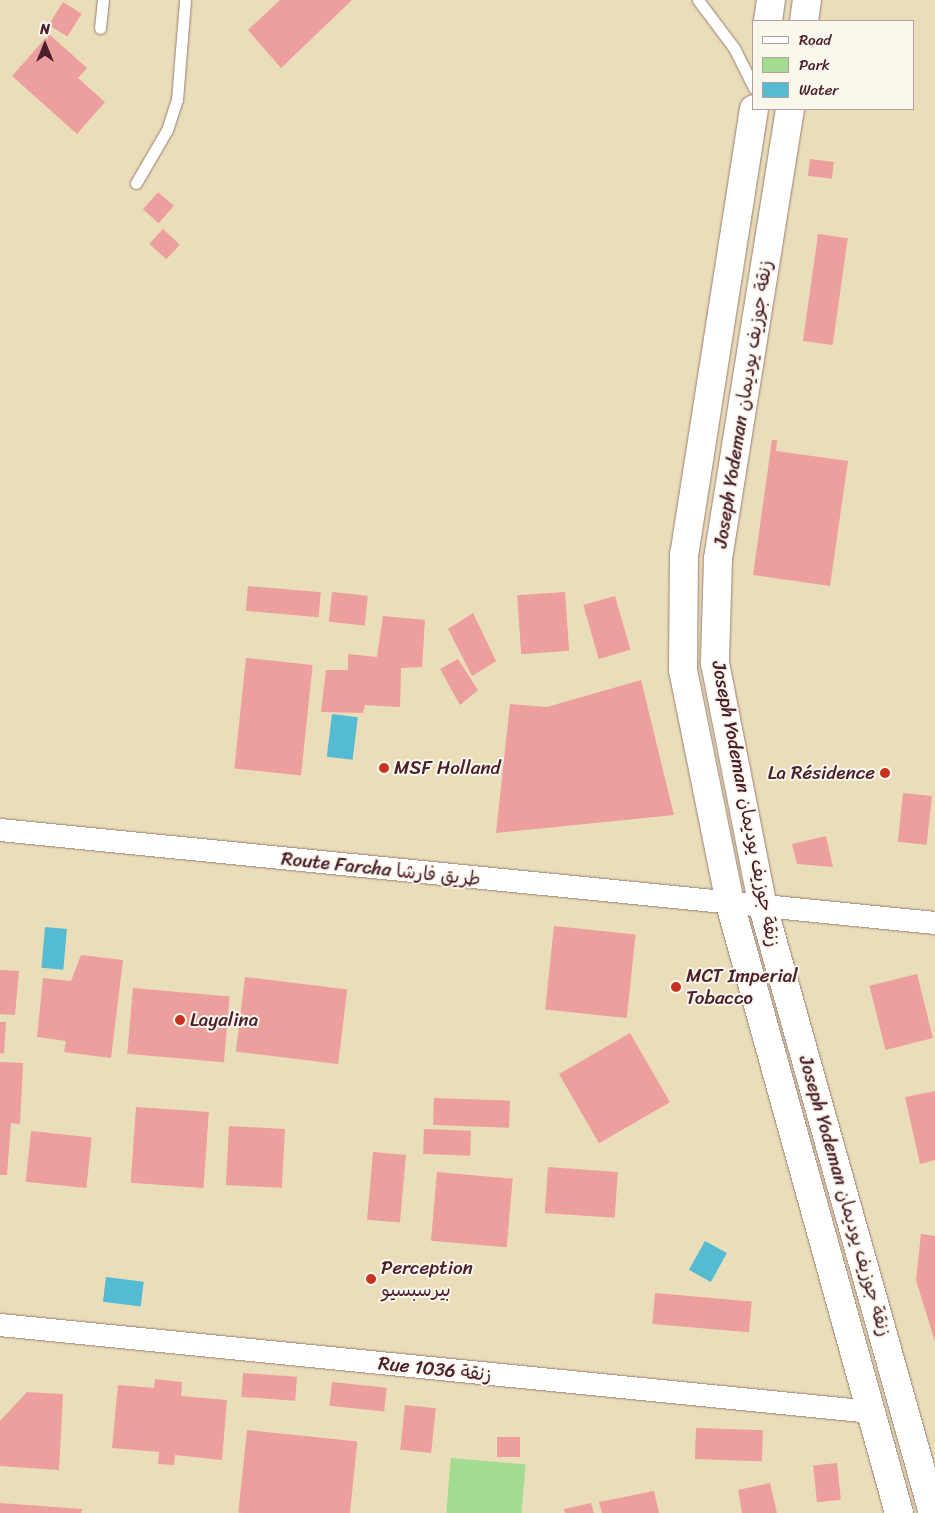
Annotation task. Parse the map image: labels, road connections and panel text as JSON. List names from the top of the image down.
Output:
{
  "streets": {
    "street": ["Joseph Yodeman زنقة جوزيف يوديمان", "Route Farcha طريق فارشا", "Rue 1036 زنقة"]
  },
  "crossings": [
    ["Joseph Yodeman زنقة جوزيف يوديمان", "Route Farcha طريق فارشا"],
    ["Joseph Yodeman زنقة جوزيف يوديمان", "Rue 1036 زنقة"]
  ],
  "places": [
    "MSF Holland",
    "La Résidence",
    "MCT Imperial Tobacco",
    "Layalina",
    "Perception بيرسبسيو"
  ],
  "legend": ["Road", "Park", "Water"],
  "north": "top"
}
